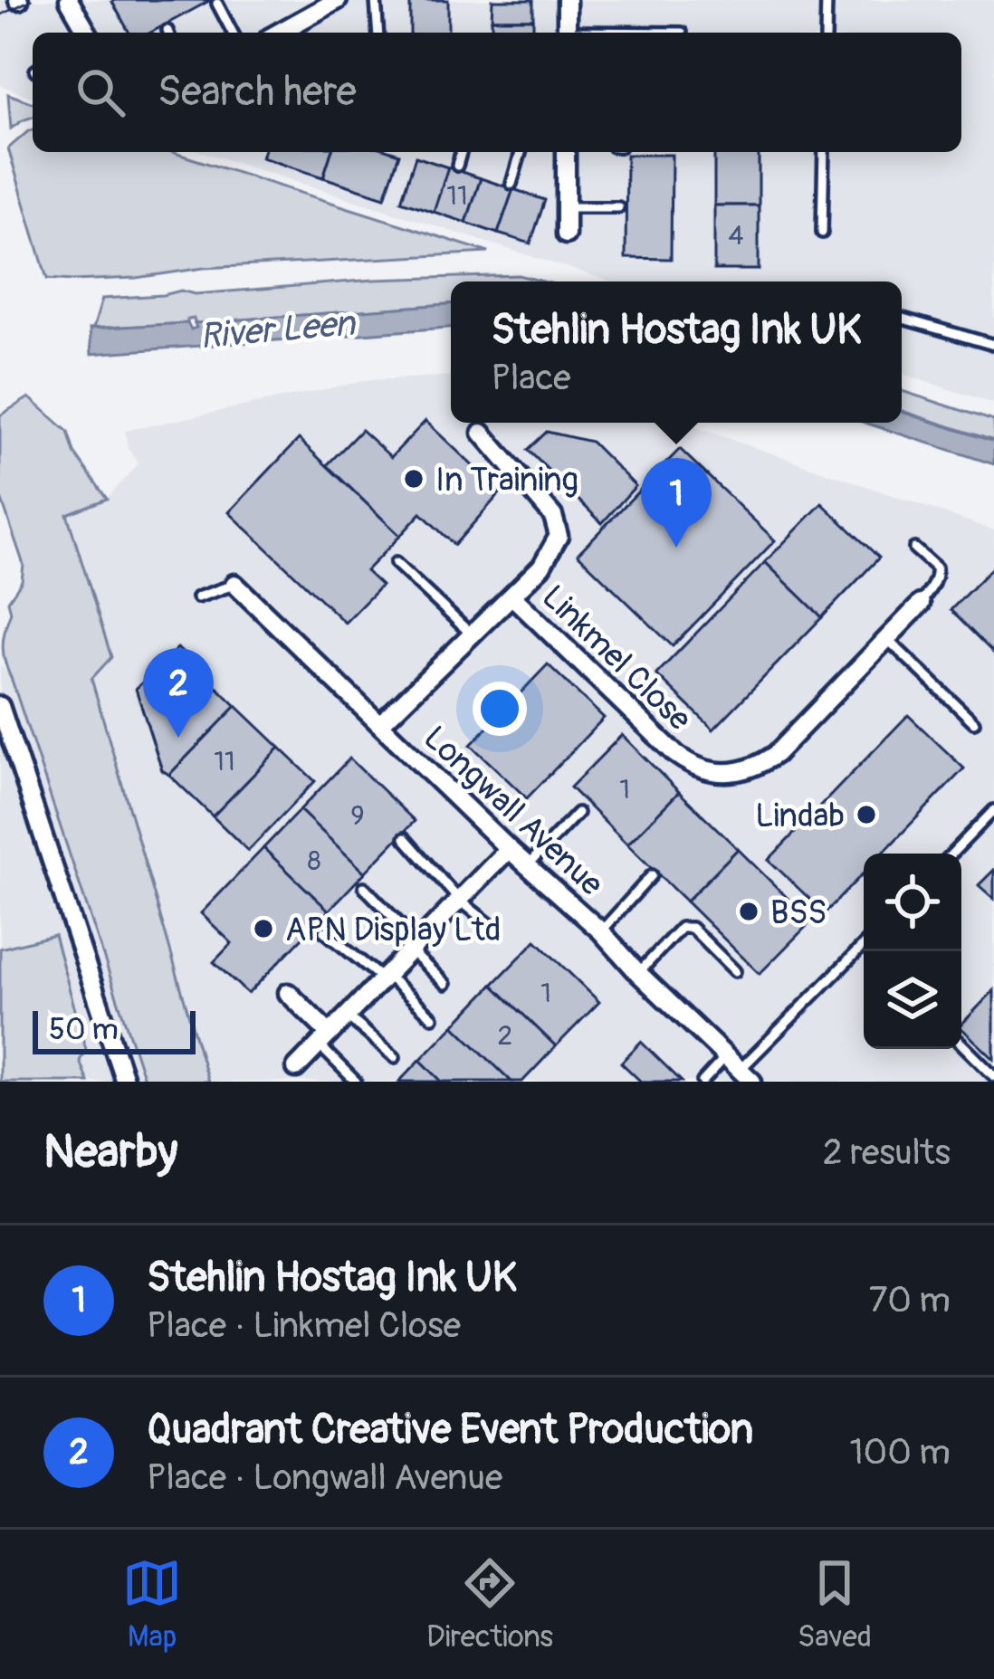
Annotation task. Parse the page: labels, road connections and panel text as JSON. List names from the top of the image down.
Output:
{
  "streets": {
    "street": ["Linkmel Close", "Longwall Avenue"]
  },
  "crossings": [
    ["Linkmel Close", "Longwall Avenue"]
  ],
  "water": ["River Leen"],
  "places": [
    "In Training",
    "Lindab",
    "BSS",
    "APN Display Ltd"
  ],
  "house_numbers": [
    "11",
    "4",
    "11",
    "1",
    "9",
    "8",
    "1",
    "2"
  ],
  "scale_bar": "50 m",
  "page": {
    "search": "Search here",
    "popup": ["Stehlin Hostag Ink UK", "Place"],
    "pins": ["1", "2"],
    "scale": "50 m",
    "heading": ["Nearby", "2 results"],
    "list": [
      {
        "mark": "1",
        "name": "Stehlin Hostag Ink UK",
        "note": "Place · Linkmel Close",
        "value": "70 m"
      },
      {
        "mark": "2",
        "name": "Quadrant Creative Event Production",
        "note": "Place · Longwall Avenue",
        "value": "100 m"
      }
    ],
    "nav": ["Map", "Directions", "Saved"]
  }
}
